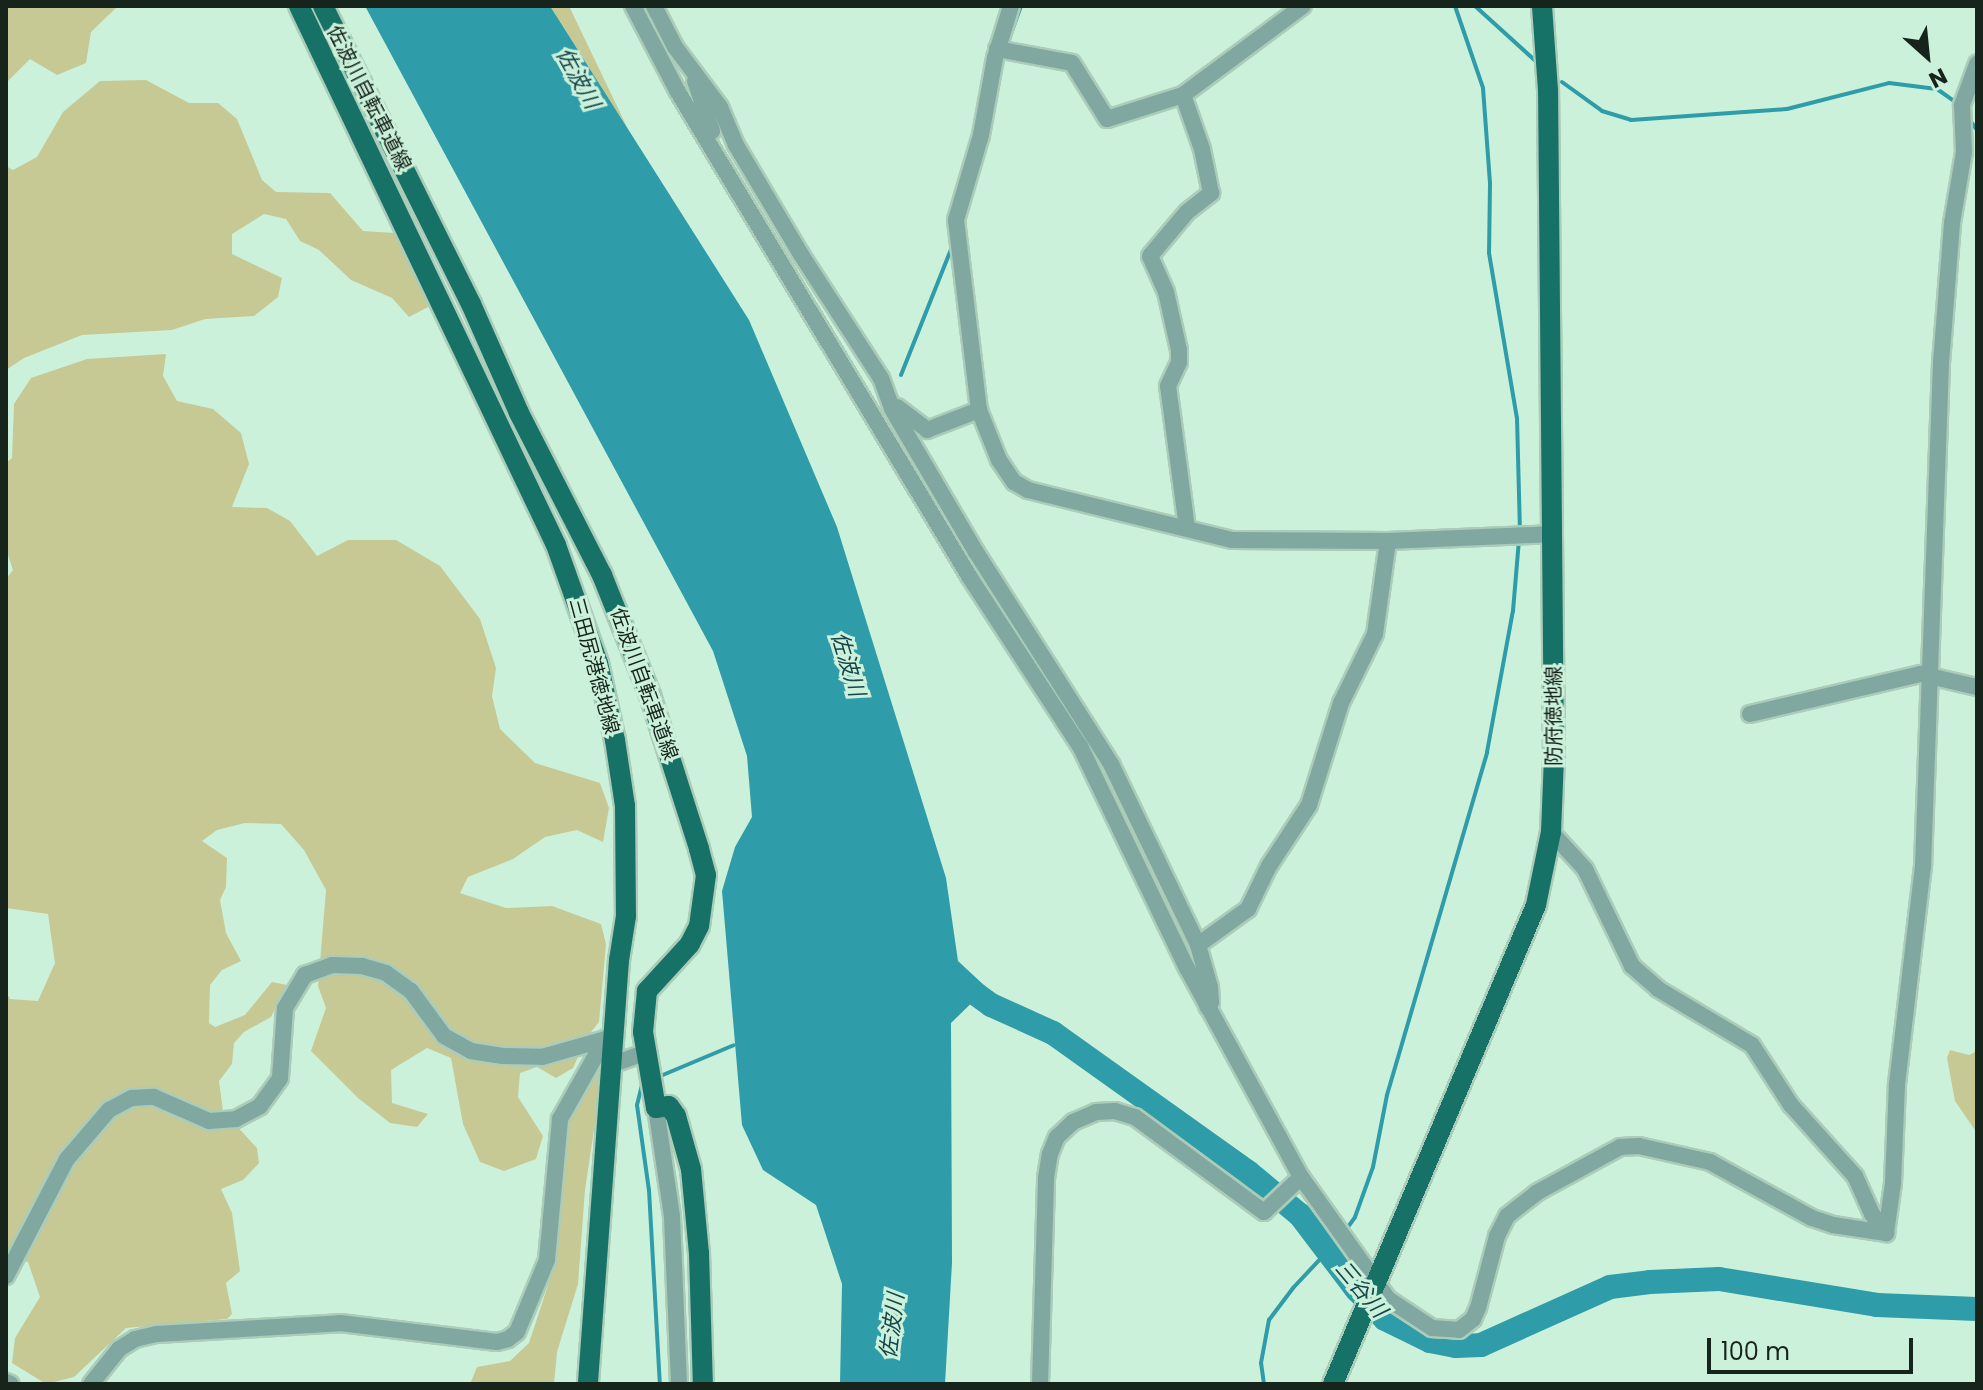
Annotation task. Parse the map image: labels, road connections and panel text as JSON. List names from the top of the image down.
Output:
{
  "streets": {
    "main road": ["佐波川自転車道線", "三田尻港徳地線", "防府徳地線"]
  },
  "water": ["佐波川", "三谷川"],
  "scale_bar": "100 m",
  "north": "bottom right"
}
